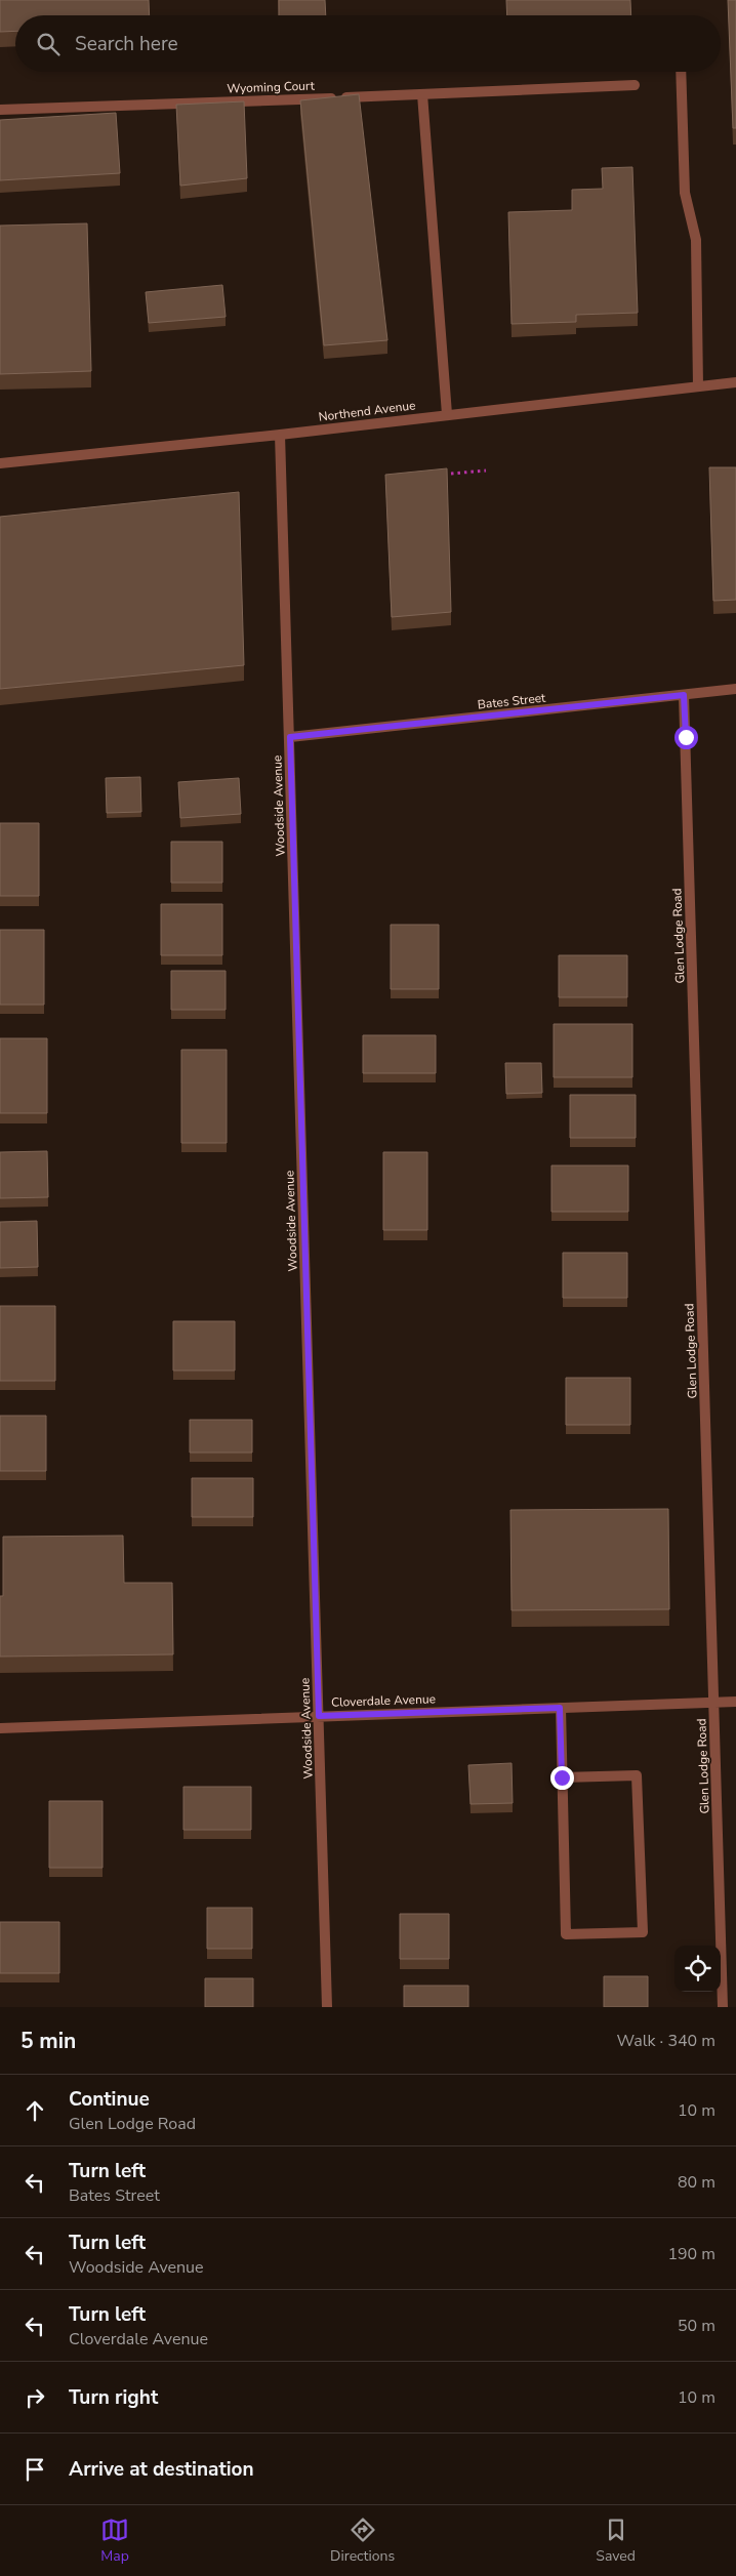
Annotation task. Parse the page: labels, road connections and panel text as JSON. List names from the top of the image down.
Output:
{
  "streets": {
    "street": [
      "Wyoming Court",
      "Northend Avenue",
      "Bates Street",
      "Woodside Avenue",
      "Glen Lodge Road",
      "Cloverdale Avenue"
    ]
  },
  "crossings": [
    ["Northend Avenue", "Woodside Avenue"],
    ["Bates Street", "Woodside Avenue"],
    ["Bates Street", "Glen Lodge Road"],
    ["Woodside Avenue", "Cloverdale Avenue"],
    ["Glen Lodge Road", "Cloverdale Avenue"]
  ],
  "page": {
    "search": "Search here",
    "heading": ["5 min", "Walk · 340 m"],
    "list": [
      ["Continue", "Glen Lodge Road", "10 m"],
      ["Turn left", "Bates Street", "80 m"],
      ["Turn left", "Woodside Avenue", "190 m"],
      ["Turn left", "Cloverdale Avenue", "50 m"],
      ["Turn right", "10 m"],
      "Arrive at destination"
    ],
    "nav": ["Map", "Directions", "Saved"]
  }
}
